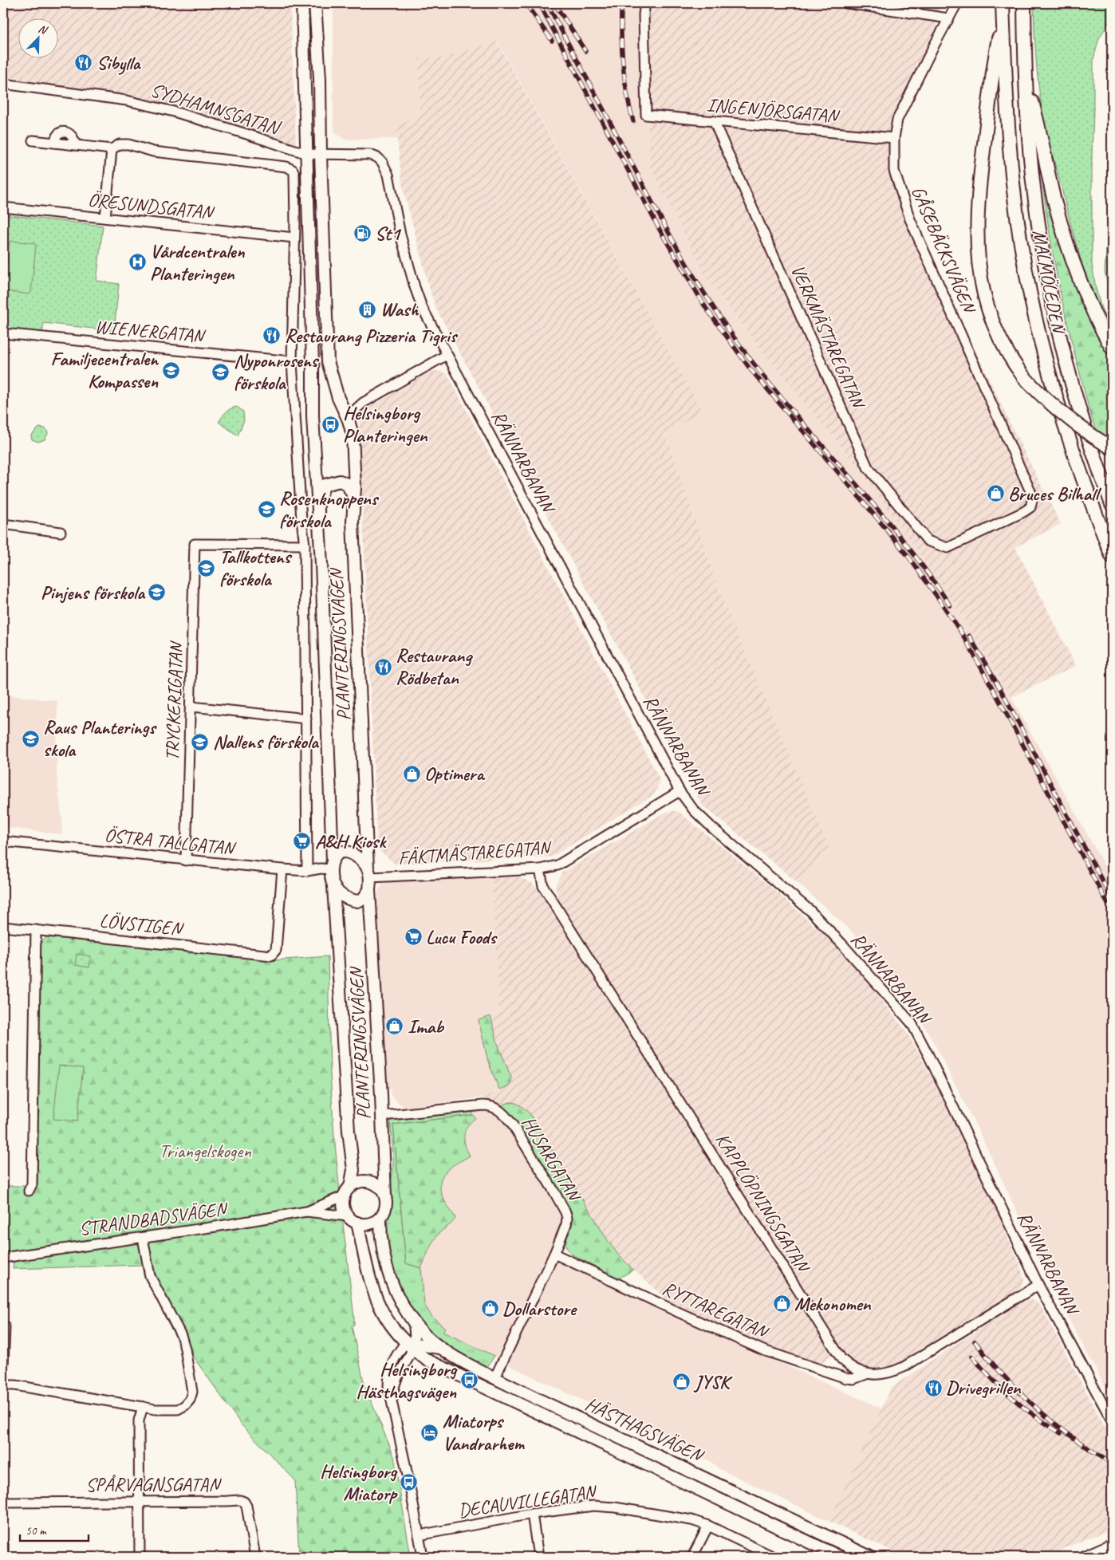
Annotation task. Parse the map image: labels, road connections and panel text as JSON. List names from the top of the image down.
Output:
{
  "streets": {
    "highway": ["MALMÖLEDEN"],
    "main road": ["PLANTERINGSVÄGEN", "HÄSTHAGSVÄGEN"],
    "street": [
      "SYDHAMNSGATAN",
      "INGENJÖRSGATAN",
      "ÖRESUNDSGATAN",
      "GÅSEBÄCKSVÄGEN",
      "WIENERGATAN",
      "VERKMÄSTAREGATAN",
      "RÄNNARBANAN",
      "TRYCKERIGATAN",
      "ÖSTRA TALLGATAN",
      "FÄKTMÄSTAREGATAN",
      "LÖVSTIGEN",
      "HUSARGATAN",
      "KAPPLÖPNINGSGATAN",
      "STRANDBADSVÄGEN",
      "RYTTAREGATAN",
      "SPÅRVAGNSGATAN",
      "DECAUVILLEGATAN"
    ]
  },
  "crossings": [
    ["SYDHAMNSGATAN", "RÄNNARBANAN"],
    ["SYDHAMNSGATAN", "PLANTERINGSVÄGEN"],
    ["INGENJÖRSGATAN", "GÅSEBÄCKSVÄGEN"],
    ["INGENJÖRSGATAN", "VERKMÄSTAREGATAN"],
    ["ÖRESUNDSGATAN", "PLANTERINGSVÄGEN"],
    ["GÅSEBÄCKSVÄGEN", "VERKMÄSTAREGATAN"],
    ["WIENERGATAN", "PLANTERINGSVÄGEN"],
    ["RÄNNARBANAN", "PLANTERINGSVÄGEN"],
    ["RÄNNARBANAN", "FÄKTMÄSTAREGATAN"],
    ["RÄNNARBANAN", "KAPPLÖPNINGSGATAN"],
    ["PLANTERINGSVÄGEN", "TRYCKERIGATAN"],
    ["PLANTERINGSVÄGEN", "ÖSTRA TALLGATAN"],
    ["PLANTERINGSVÄGEN", "FÄKTMÄSTAREGATAN"],
    ["PLANTERINGSVÄGEN", "HUSARGATAN"],
    ["PLANTERINGSVÄGEN", "STRANDBADSVÄGEN"],
    ["TRYCKERIGATAN", "ÖSTRA TALLGATAN"],
    ["ÖSTRA TALLGATAN", "FÄKTMÄSTAREGATAN"],
    ["ÖSTRA TALLGATAN", "LÖVSTIGEN"],
    ["FÄKTMÄSTAREGATAN", "KAPPLÖPNINGSGATAN"],
    ["HUSARGATAN", "RYTTAREGATAN"],
    ["HUSARGATAN", "HÄSTHAGSVÄGEN"],
    ["KAPPLÖPNINGSGATAN", "RYTTAREGATAN"]
  ],
  "parks": ["Triangelskogen"],
  "places": {
    "restaurant": [
      "Sibylla",
      "Restaurang Pizzeria Tigris",
      "Restaurang Rödbetan",
      "Drivegrillen"
    ],
    "fuel station": ["St1"],
    "hospital": ["Vårdcentralen Planteringen"],
    "building": ["Wash"],
    "school or university": [
      "Familjecentralen Kompassen",
      "Nyponrosens förskola",
      "Rosenknoppens förskola",
      "Tallkottens förskola",
      "Pinjens förskola",
      "Raus Planterings skola",
      "Nallens förskola"
    ],
    "bus stop": ["Helsingborg Planteringen", "Helsingborg Hästhagsvägen", "Helsingborg Miatorp"],
    "shop": [
      "Bruces Bilhall",
      "Optimera",
      "Imab",
      "Mekonomen",
      "Dollarstore",
      "JYSK"
    ],
    "supermarket": ["A&H Kiosk", "Lucu Foods"],
    "hotel": ["Miatorps Vandrarhem"]
  },
  "scale_bar": "50 m",
  "north": "top right"
}
